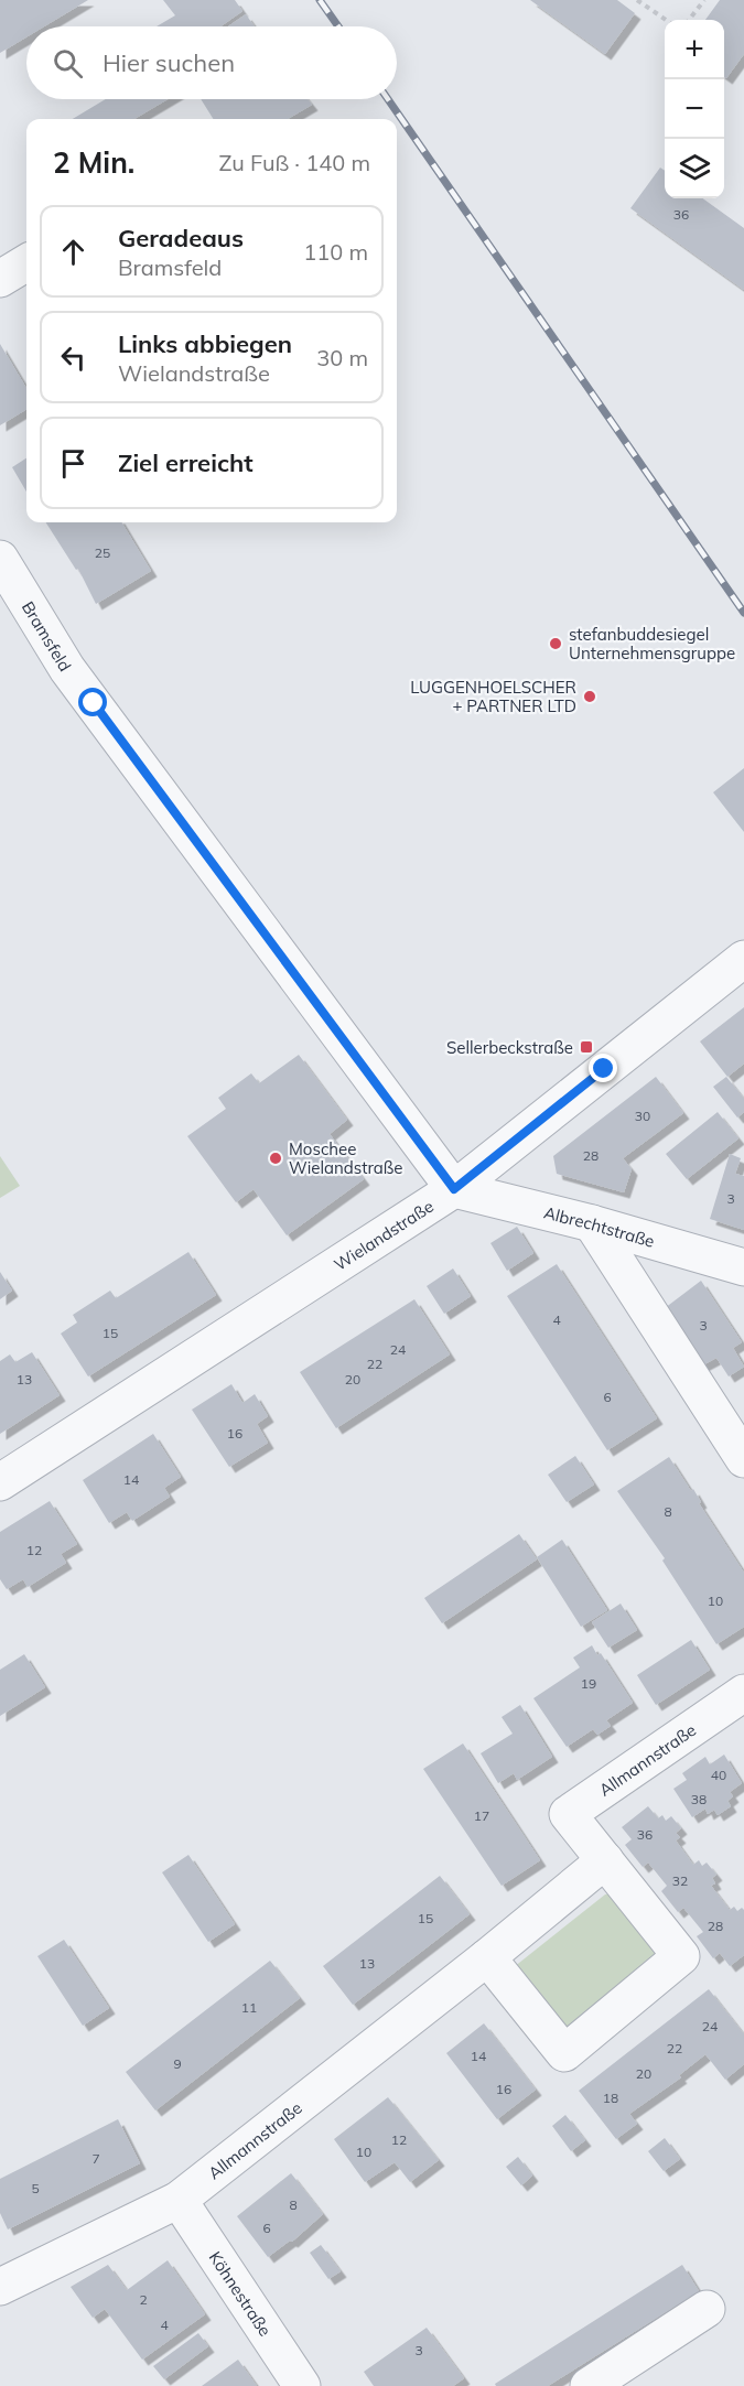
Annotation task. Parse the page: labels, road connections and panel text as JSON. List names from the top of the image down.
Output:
{
  "streets": {
    "street": [
      "Bramsfeld",
      "Albrechtstraße",
      "Wielandstraße",
      "Allmannstraße",
      "Köhnestraße"
    ]
  },
  "crossings": [
    ["Bramsfeld", "Albrechtstraße"],
    ["Bramsfeld", "Wielandstraße"],
    ["Albrechtstraße", "Wielandstraße"],
    ["Allmannstraße", "Köhnestraße"]
  ],
  "places": {
    "other": ["stefanbuddesiegel Unternehmensgruppe", "LUGGENHOELSCHER + PARTNER LTD", "Moschee Wielandstraße"],
    "transit": ["Sellerbeckstraße"]
  },
  "house_numbers": [
    "36",
    "25",
    "30",
    "28",
    "3",
    "4",
    "3",
    "15",
    "24",
    "22",
    "13",
    "20",
    "6",
    "16",
    "14",
    "8",
    "12",
    "10",
    "19",
    "40",
    "38",
    "17",
    "36",
    "32",
    "15",
    "28",
    "13",
    "11",
    "24",
    "22",
    "14",
    "9",
    "20",
    "16",
    "18",
    "12",
    "10",
    "7",
    "5",
    "8",
    "6",
    "2",
    "4",
    "3"
  ],
  "page": {
    "map_buttons": ["+", "−"],
    "search": "Hier suchen",
    "heading": ["2 Min.", "Zu Fuß · 140 m"],
    "list": [
      ["Geradeaus", "Bramsfeld", "110 m"],
      ["Links abbiegen", "Wielandstraße", "30 m"],
      "Ziel erreicht"
    ]
  }
}
